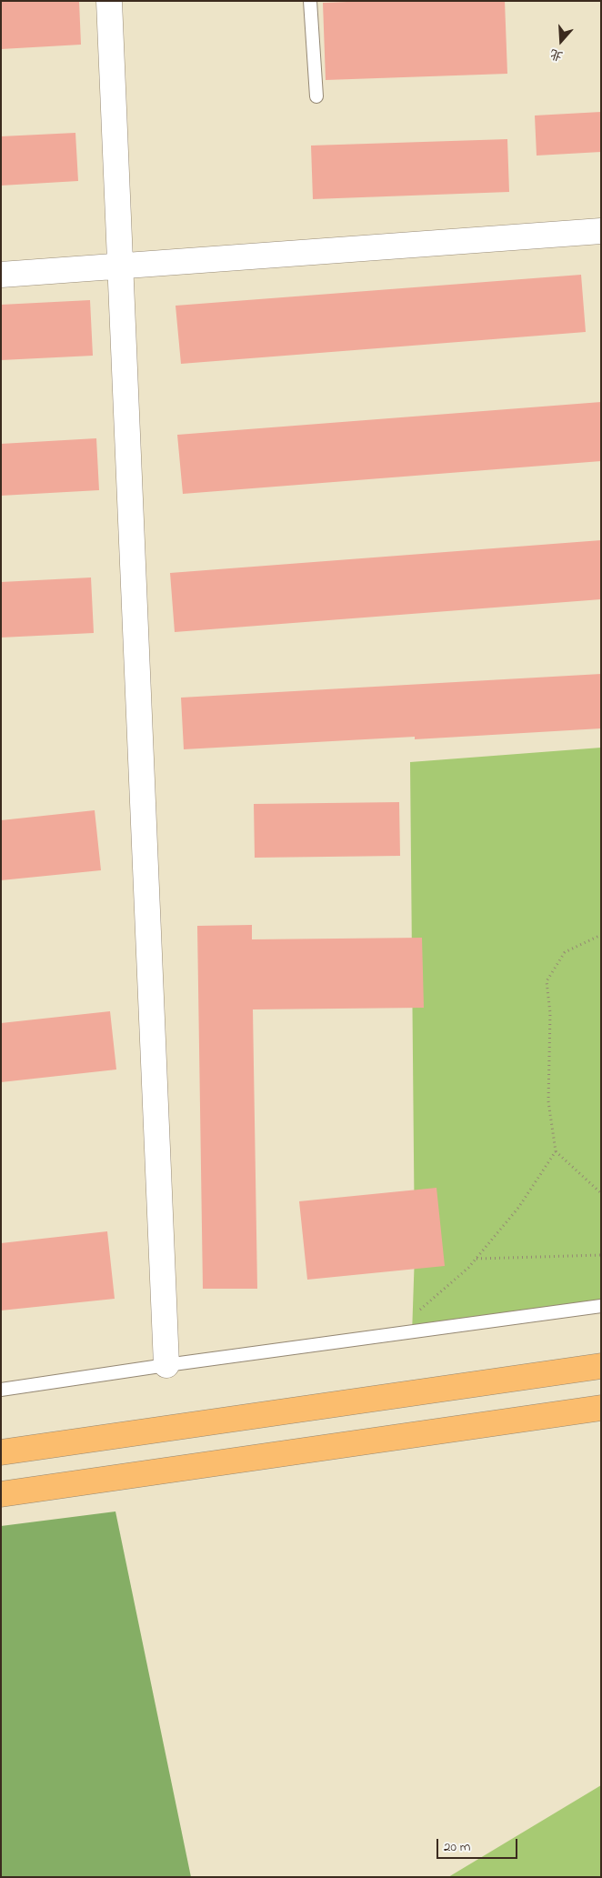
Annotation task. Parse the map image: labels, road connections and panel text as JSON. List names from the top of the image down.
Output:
{
  "scale_bar": "20 m",
  "north": "bottom"
}
